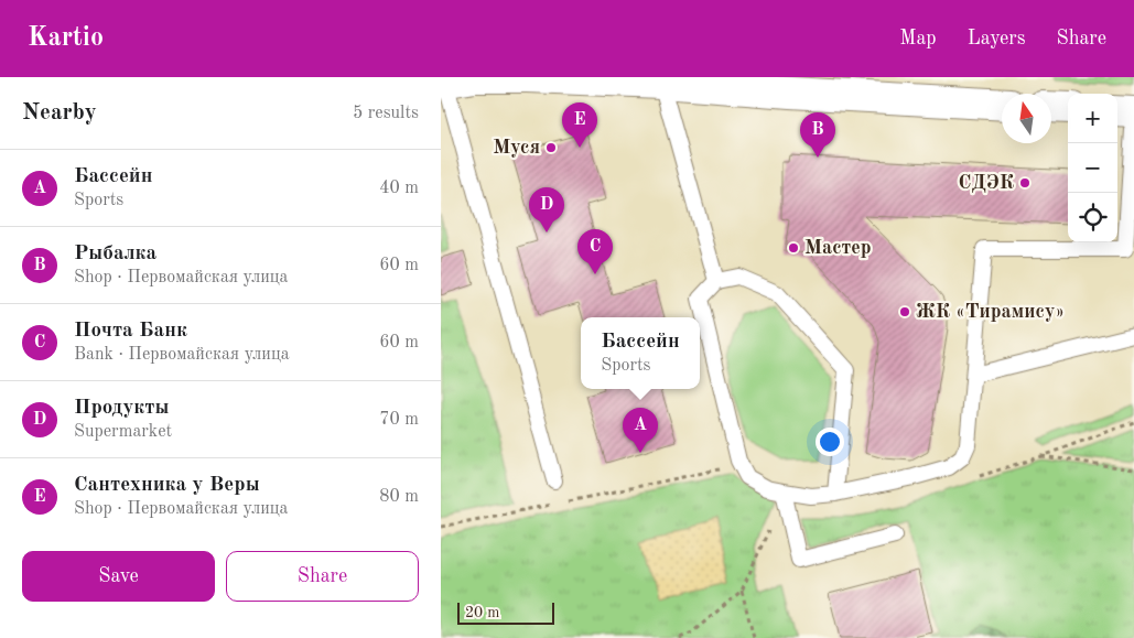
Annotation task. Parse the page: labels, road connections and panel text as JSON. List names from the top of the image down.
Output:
{
  "places": [
    "Муся",
    "СДЭК",
    "Мастер",
    "ЖК «Тирамису»"
  ],
  "scale_bar": "20 m",
  "north": "top",
  "page": {
    "header": "Kartio",
    "nav": ["Map", "Layers", "Share"],
    "heading": ["Nearby", "5 results"],
    "map_buttons": ["+", "−"],
    "pins": [
      "E",
      "B",
      "D",
      "C",
      "A"
    ],
    "list": [
      {
        "mark": "A",
        "name": "Бассейн",
        "note": "Sports",
        "value": "40 m"
      },
      {
        "mark": "B",
        "name": "Рыбалка",
        "note": "Shop · Первомайская улица",
        "value": "60 m"
      },
      {
        "mark": "C",
        "name": "Почта Банк",
        "note": "Bank · Первомайская улица",
        "value": "60 m"
      },
      {
        "mark": "D",
        "name": "Продукты",
        "note": "Supermarket",
        "value": "70 m"
      },
      {
        "mark": "E",
        "name": "Сантехника у Веры",
        "note": "Shop · Первомайская улица",
        "value": "80 m"
      }
    ],
    "popup": ["Бассейн", "Sports"],
    "buttons": ["Save", "Share"],
    "scale": "20 m"
  }
}
